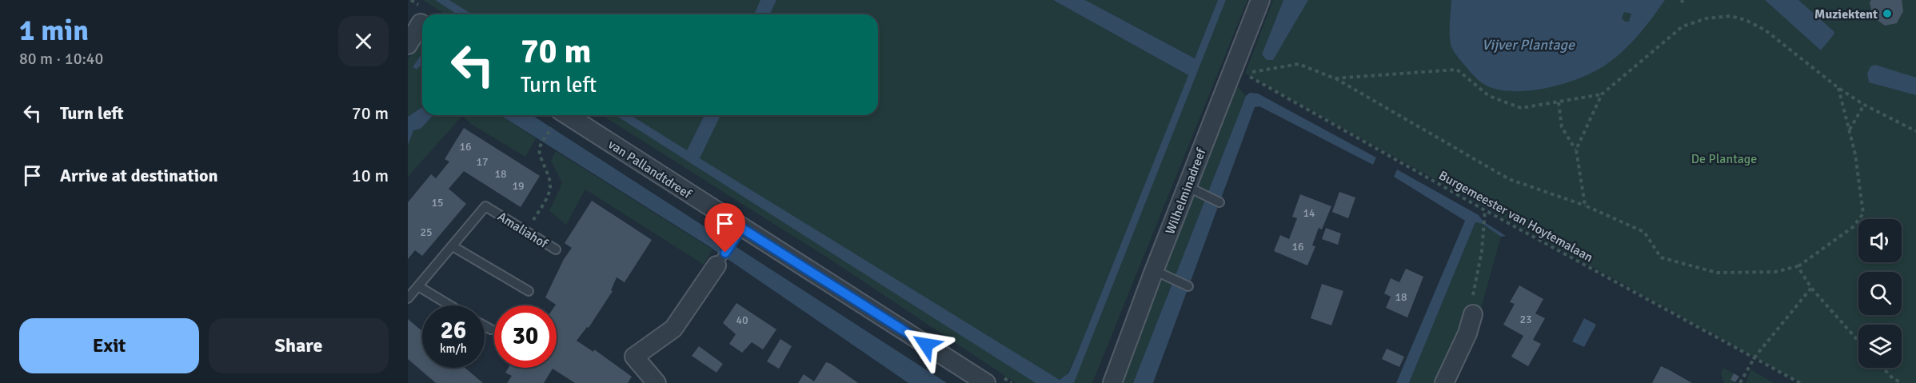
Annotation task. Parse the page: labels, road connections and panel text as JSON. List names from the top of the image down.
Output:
{
  "streets": {
    "street": ["van Pallandtdreef", "Wilhelminadreef"],
    "lane": ["Amaliahof"],
    "path": ["Burgemeester van Hoytemalaan"]
  },
  "water": ["Vijver Plantage"],
  "parks": ["De Plantage"],
  "places": ["Muziektent"],
  "house_numbers": [
    "16",
    "17",
    "18",
    "19",
    "15",
    "14",
    "25",
    "16",
    "18",
    "23",
    "40"
  ],
  "page": {
    "heading": ["1 min", "80 m · 10:40"],
    "turn": ["70 m", "Turn left"],
    "list": [
      {
        "name": "Turn left",
        "value": "70 m"
      },
      {
        "name": "Arrive at destination",
        "value": "10 m"
      }
    ],
    "speed": "26 km/h",
    "limit": "30",
    "buttons": ["Exit", "Share"]
  }
}
